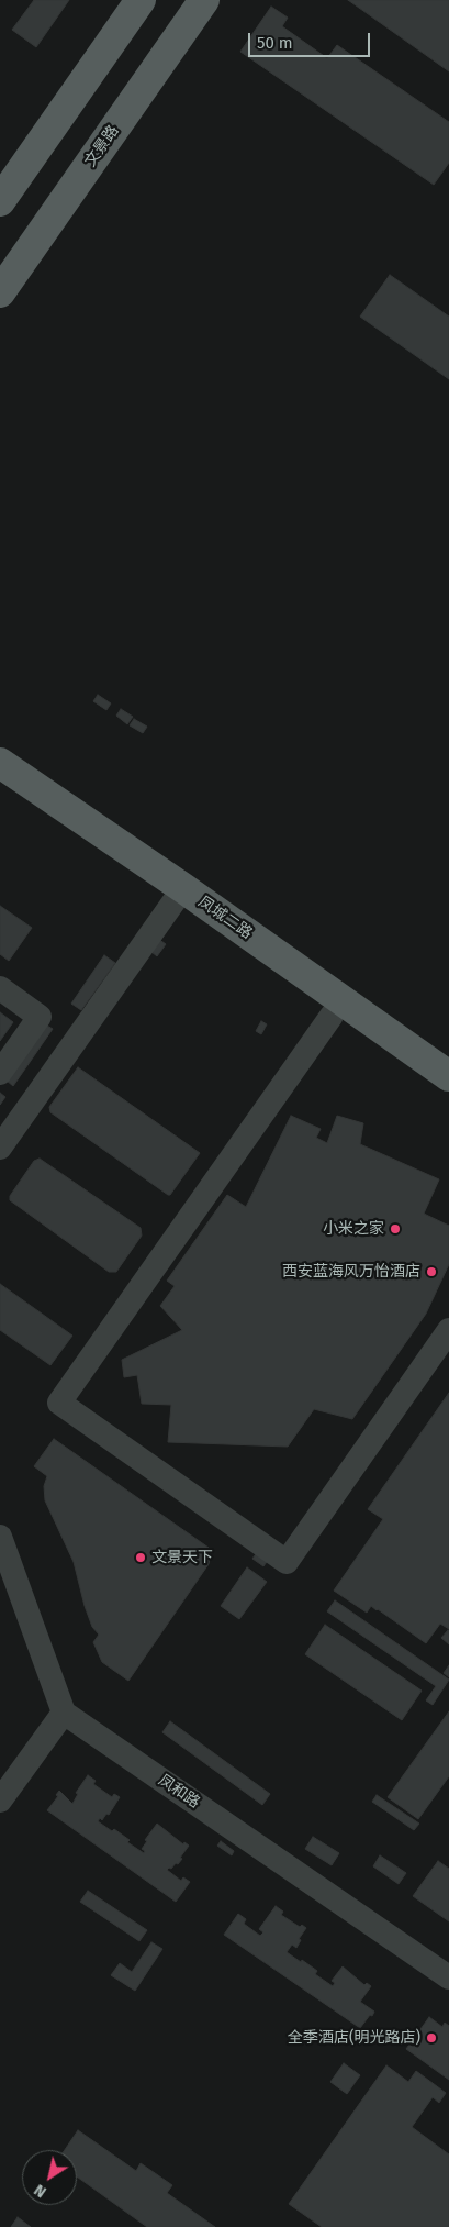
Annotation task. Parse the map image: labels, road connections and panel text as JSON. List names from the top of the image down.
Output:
{
  "streets": {
    "main road": ["文景路", "凤城二路"],
    "street": ["凤和路"]
  },
  "places": [
    "小米之家",
    "西安蓝海风万怡酒店",
    "文景天下",
    "全季酒店(明光路店)"
  ],
  "scale_bar": "50 m",
  "north": "bottom left"
}
